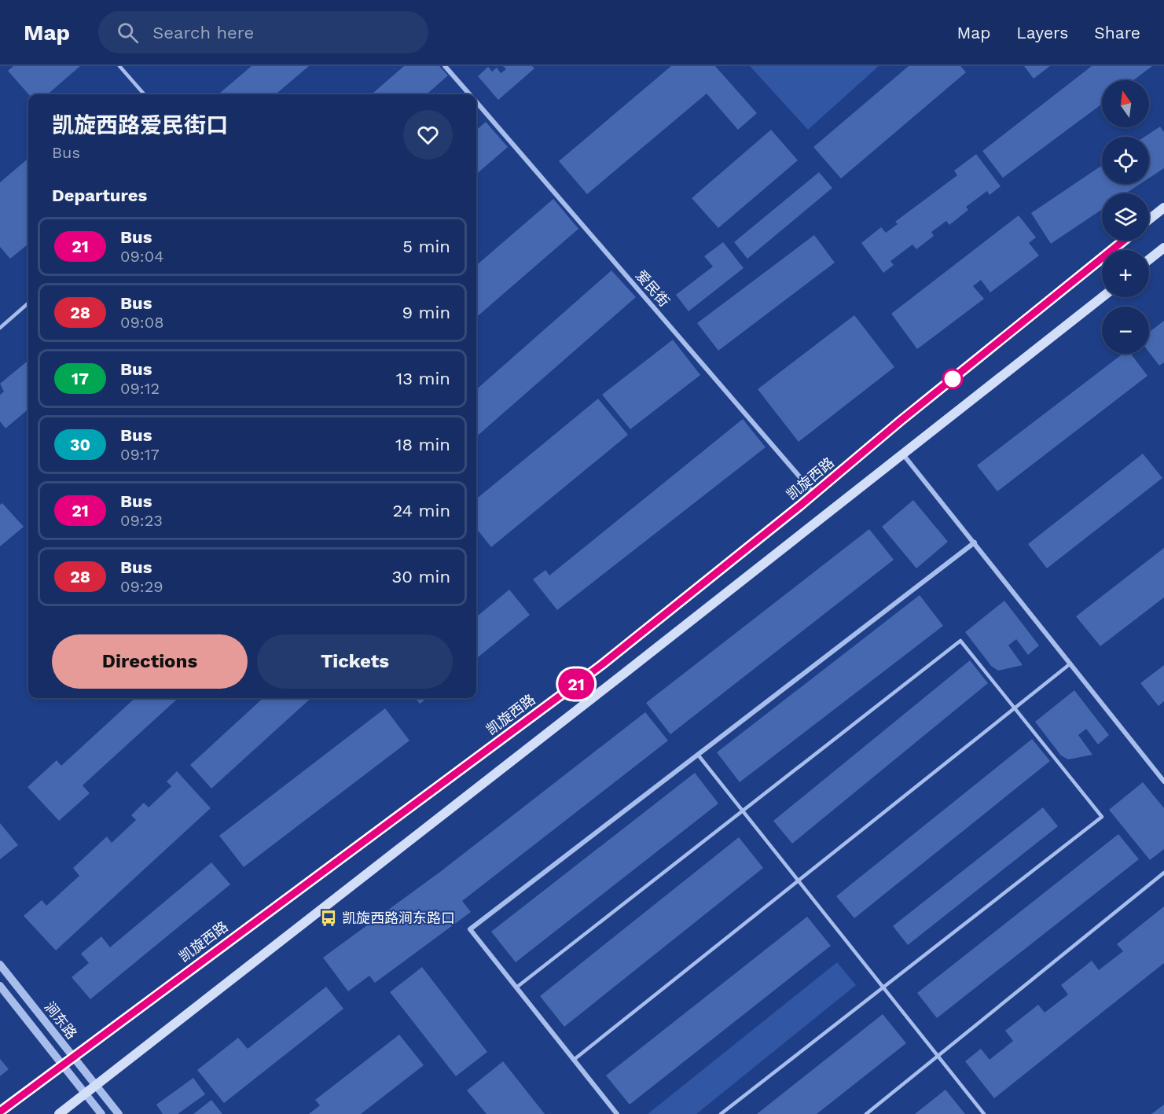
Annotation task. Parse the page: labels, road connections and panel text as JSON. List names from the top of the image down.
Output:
{
  "streets": {
    "main road": ["凯旋西路"],
    "street": ["爱民街", "涧东路"]
  },
  "crossings": [
    ["爱民街", "凯旋西路"],
    ["凯旋西路", "涧东路"]
  ],
  "places": {
    "bus stop": ["凯旋西路涧东路口"]
  },
  "lines": ["bus line 21"],
  "north": "top",
  "page": {
    "header": "Map",
    "search": "Search here",
    "nav": ["Map", "Layers", "Share"],
    "on_map": "21",
    "map_buttons": ["+", "−"],
    "heading": [
      ["凯旋西路爱民街口", "Bus"],
      "Departures"
    ],
    "list": [
      {
        "mark": "21",
        "name": "Bus",
        "note": "09:04",
        "value": "5 min"
      },
      {
        "mark": "28",
        "name": "Bus",
        "note": "09:08",
        "value": "9 min"
      },
      {
        "mark": "17",
        "name": "Bus",
        "note": "09:12",
        "value": "13 min"
      },
      {
        "mark": "30",
        "name": "Bus",
        "note": "09:17",
        "value": "18 min"
      },
      {
        "mark": "21",
        "name": "Bus",
        "note": "09:23",
        "value": "24 min"
      },
      {
        "mark": "28",
        "name": "Bus",
        "note": "09:29",
        "value": "30 min"
      }
    ],
    "buttons": ["Directions", "Tickets"]
  }
}
